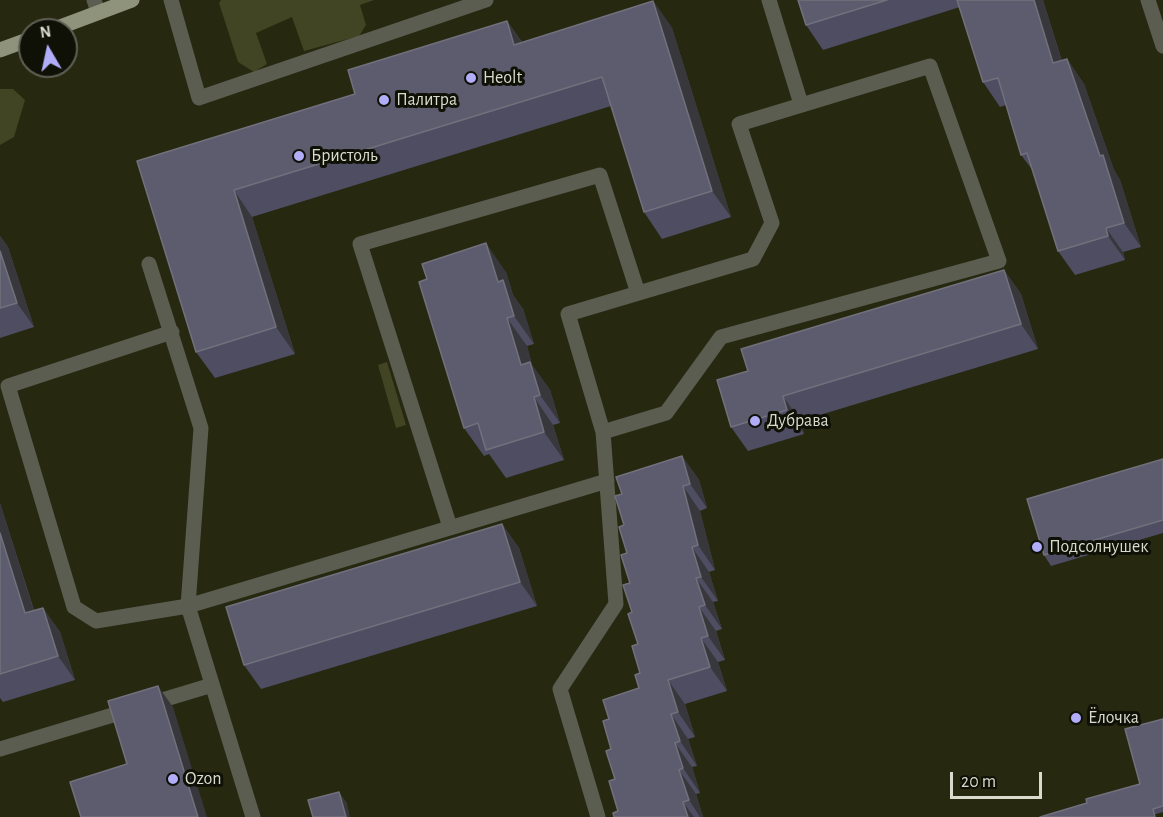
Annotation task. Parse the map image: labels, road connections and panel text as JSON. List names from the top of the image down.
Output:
{
  "places": [
    "Heolt",
    "Палитра",
    "Бристоль",
    "Дубрава",
    "Подсолнушек",
    "Ёлочка",
    "Ozon"
  ],
  "scale_bar": "20 m",
  "north": "top"
}
